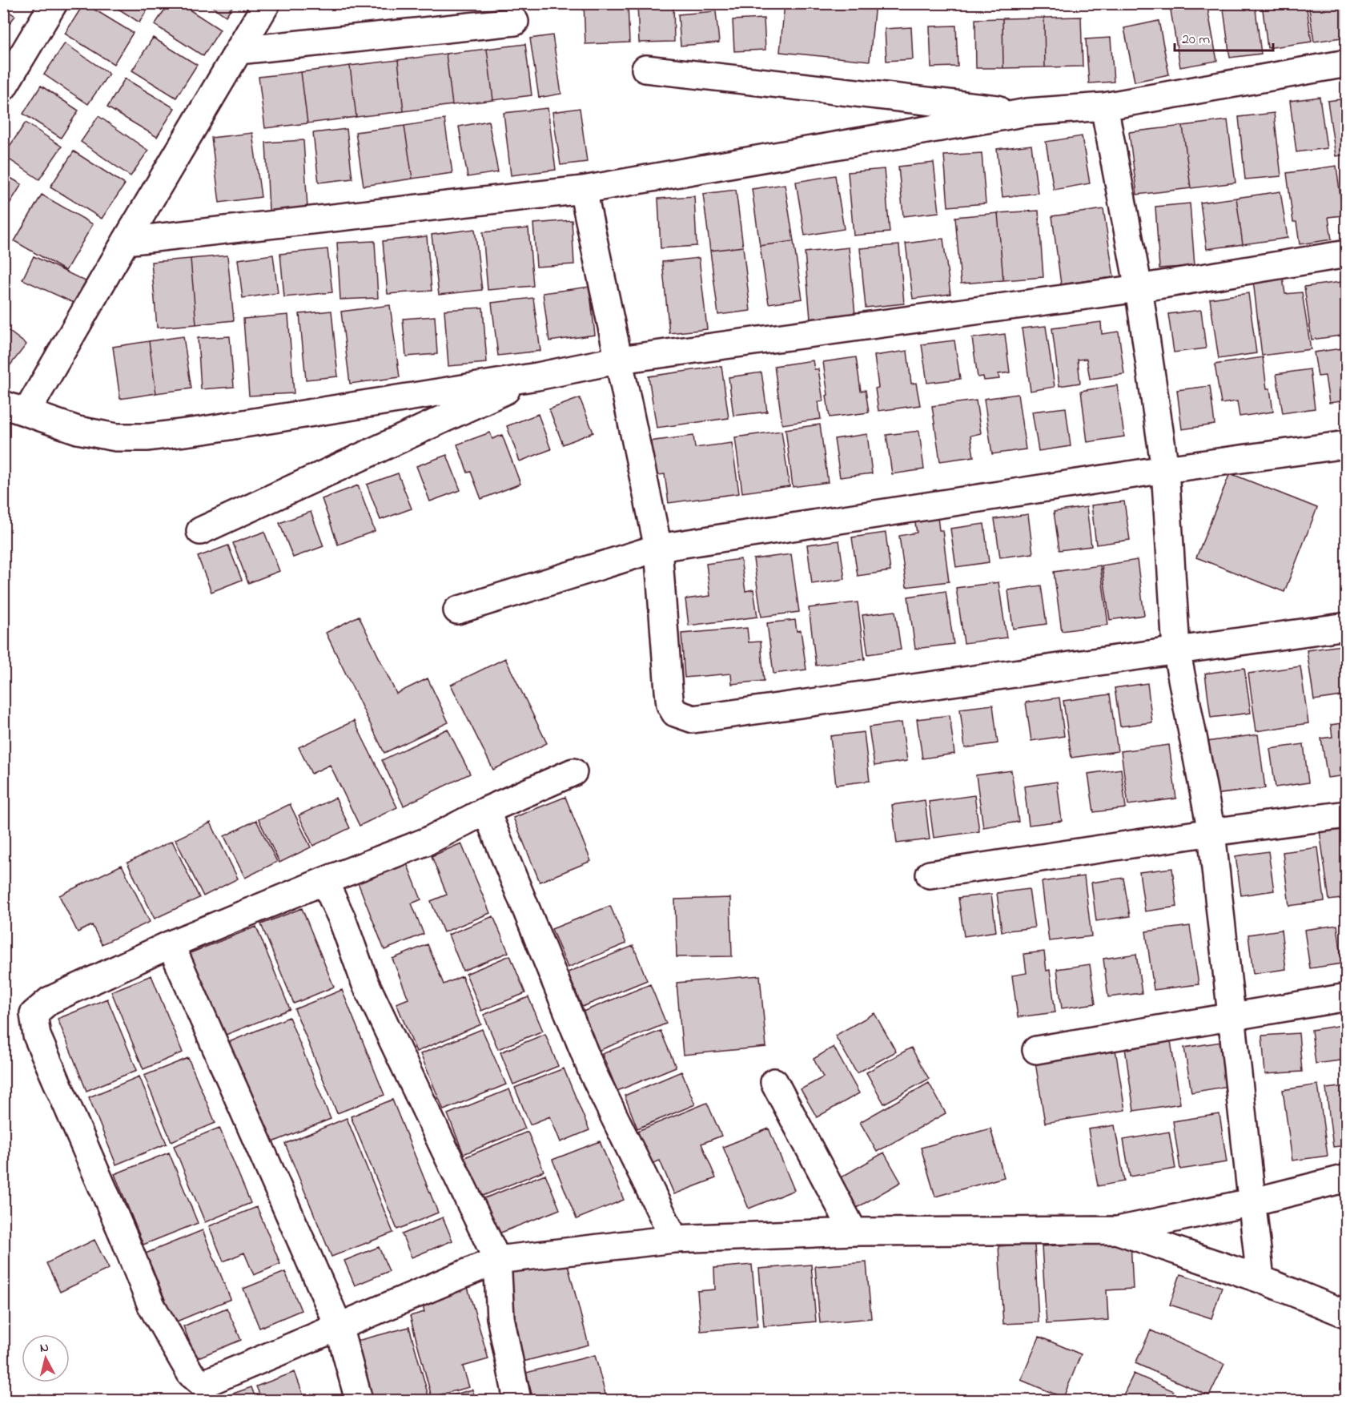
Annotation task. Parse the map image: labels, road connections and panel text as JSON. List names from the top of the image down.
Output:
{
  "scale_bar": "20 m",
  "north": "top"
}
